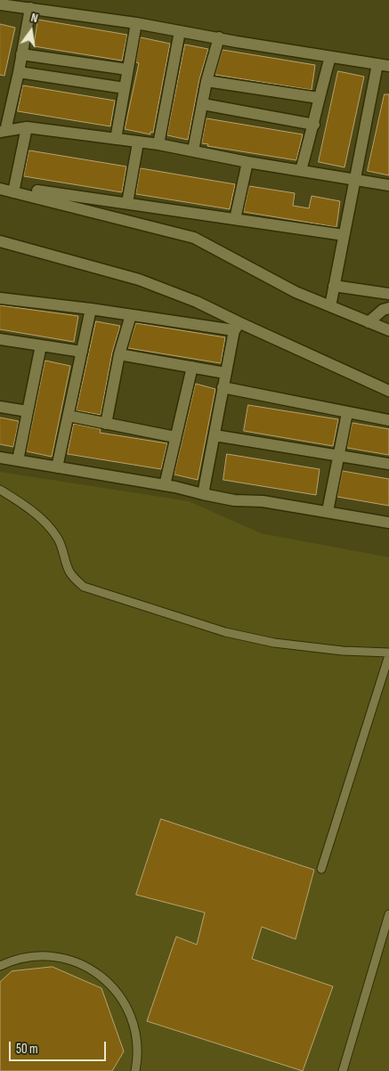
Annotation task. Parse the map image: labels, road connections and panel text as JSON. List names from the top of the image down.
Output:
{
  "scale_bar": "50 m",
  "north": "top"
}
